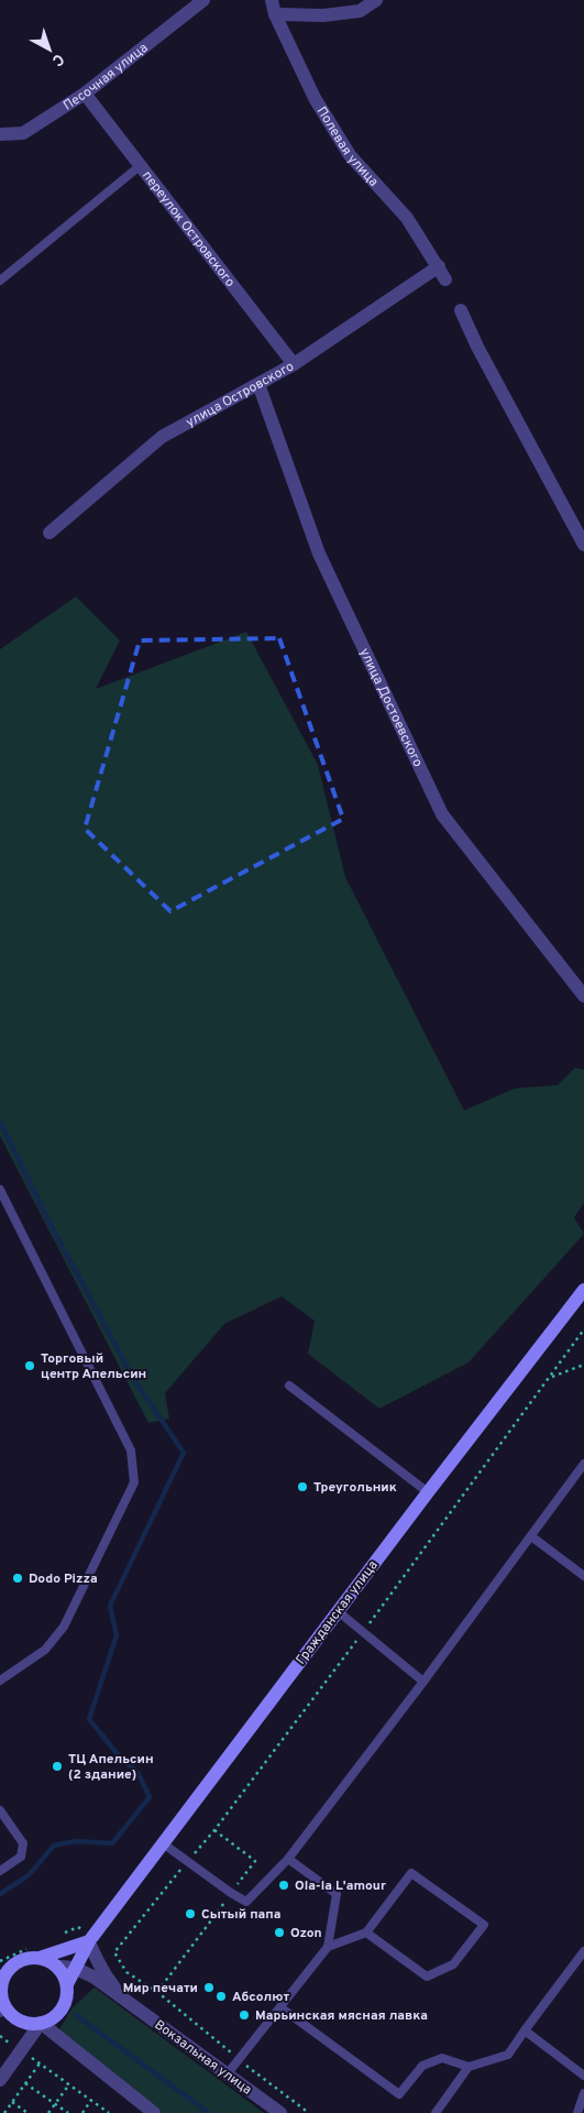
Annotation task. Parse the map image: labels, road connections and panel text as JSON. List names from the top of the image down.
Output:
{
  "streets": {
    "main road": ["Гражданская улица", "Вокзальная улица"],
    "street": [
      "Песочная улица",
      "Полевая улица",
      "переулок Островского",
      "улица Островского",
      "улица Достоевского"
    ]
  },
  "crossings": [
    ["Песочная улица", "переулок Островского"],
    ["Полевая улица", "улица Островского"],
    ["переулок Островского", "улица Островского"],
    ["улица Островского", "улица Достоевского"],
    ["Гражданская улица", "Вокзальная улица"]
  ],
  "places": [
    "Торговый центр Апельсин",
    "Треугольник",
    "Dodo Pizza",
    "ТЦ Апельсин (2 здание)",
    "Ola-la L'amour",
    "Сытый папа",
    "Ozon",
    "Мир печати",
    "Абсолют",
    "Марьинская мясная лавка"
  ],
  "north": "bottom right"
}
